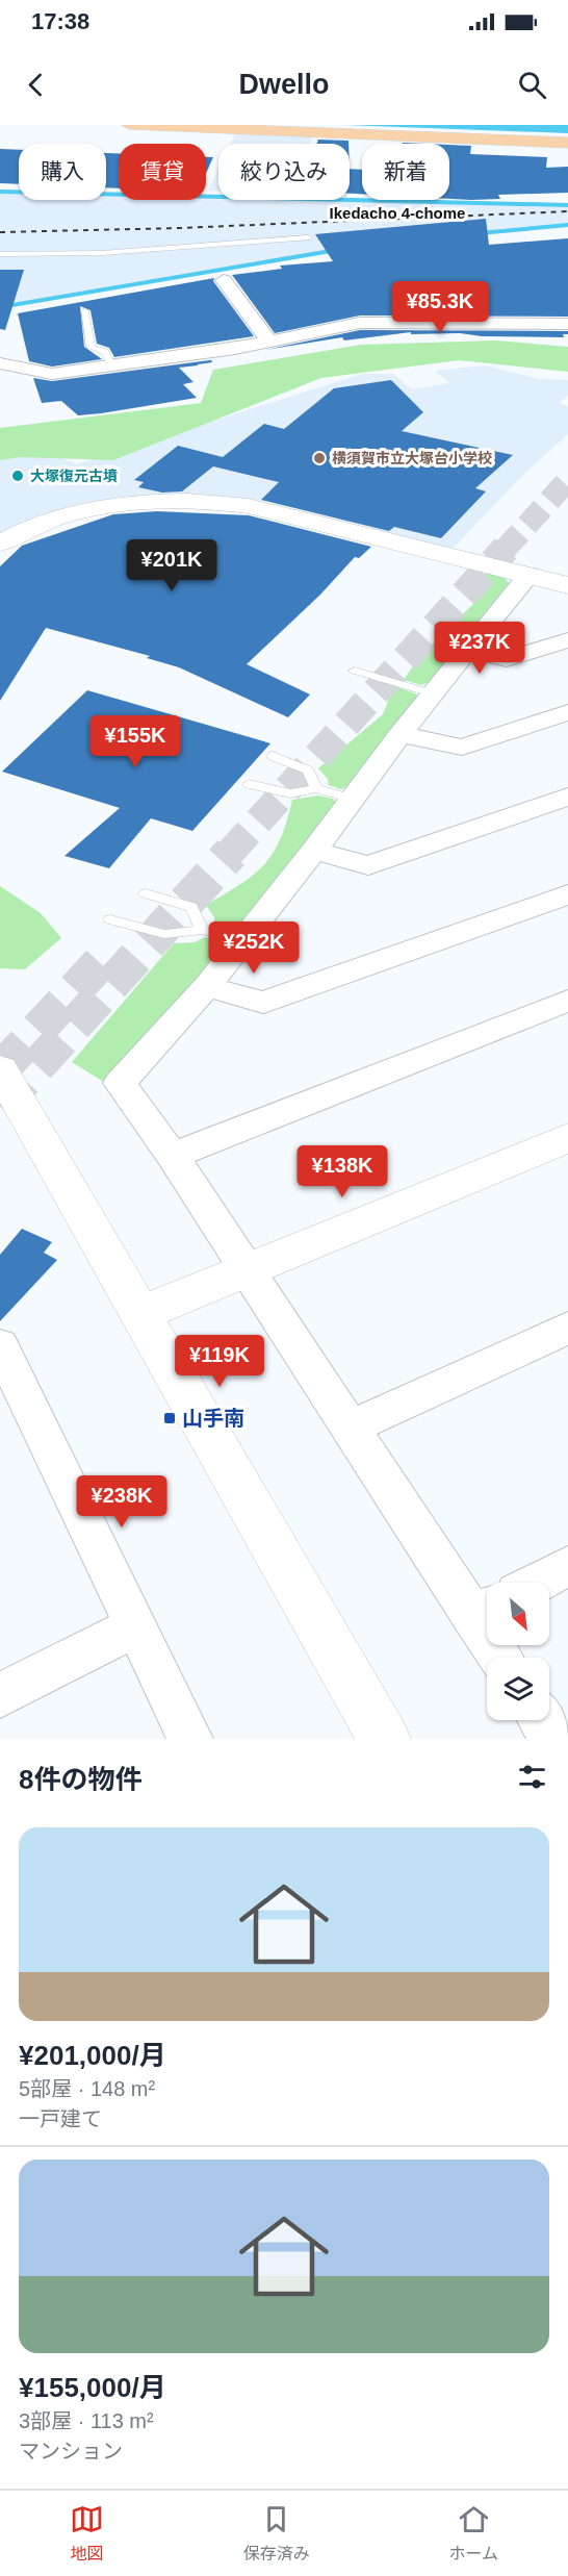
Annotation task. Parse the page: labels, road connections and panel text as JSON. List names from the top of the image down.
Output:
{
  "districts": ["Ikedacho 4-chome"],
  "places": {
    "other": ["横須賀市立大塚台小学校", "大塚復元古墳"],
    "transit": ["山手南"]
  },
  "north": "bottom right",
  "page": {
    "status": "17:38",
    "header": "Dwello",
    "chip": [
      "購入",
      "賃貸",
      "絞り込み",
      "新着"
    ],
    "price": [
      "¥85.3K",
      "¥201K",
      "¥237K",
      "¥155K",
      "¥252K",
      "¥138K",
      "¥119K",
      "¥238K"
    ],
    "heading": "8件の物件",
    "list": [
      {
        "name": "¥201,000/月",
        "note": "5部屋 · 148 m² · 一戸建て"
      },
      {
        "name": "¥155,000/月",
        "note": "3部屋 · 113 m² · マンション"
      }
    ],
    "tabs": ["地図", "保存済み", "ホーム"]
  }
}
